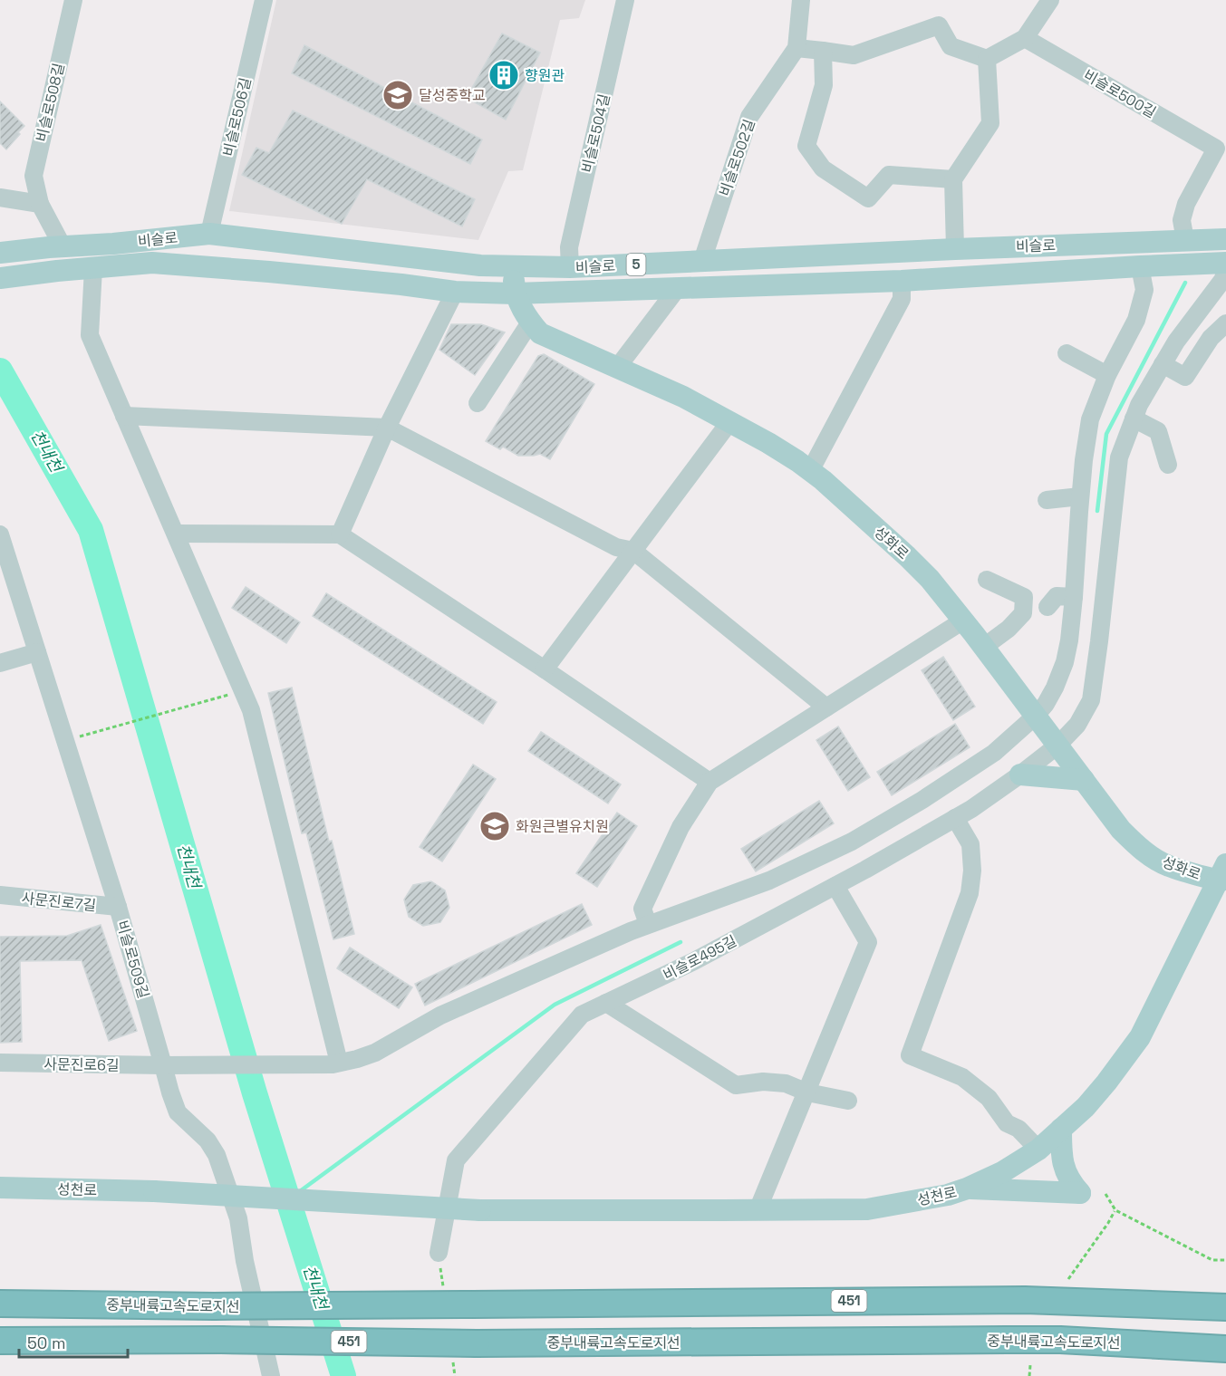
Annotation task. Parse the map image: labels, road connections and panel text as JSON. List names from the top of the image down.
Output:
{
  "streets": {
    "highway": ["451", "중부내륙고속도로지선"],
    "main road": [
      "비슬로",
      "5",
      "성화로",
      "성천로"
    ],
    "street": [
      "비슬로500길",
      "비슬로508길",
      "비슬로506길",
      "비슬로504길",
      "비슬로502길",
      "사문진로7길",
      "비슬로495길",
      "비슬로509길",
      "사문진로6길"
    ]
  },
  "crossings": [
    ["비슬로500길", "비슬로"],
    ["비슬로508길", "비슬로"],
    ["비슬로506길", "비슬로"],
    ["비슬로504길", "비슬로"],
    ["비슬로502길", "비슬로"],
    ["비슬로", "성화로"],
    ["비슬로", "비슬로495길"],
    ["비슬로", "사문진로6길"],
    ["성화로", "비슬로495길"],
    ["성화로", "사문진로6길"],
    ["성화로", "성천로"],
    ["사문진로7길", "비슬로509길"],
    ["비슬로509길", "사문진로6길"]
  ],
  "water": ["천내천"],
  "places": {
    "building": ["향원관"],
    "school or university": ["달성중학교", "화원큰별유치원"]
  },
  "scale_bar": "50 m"
}
